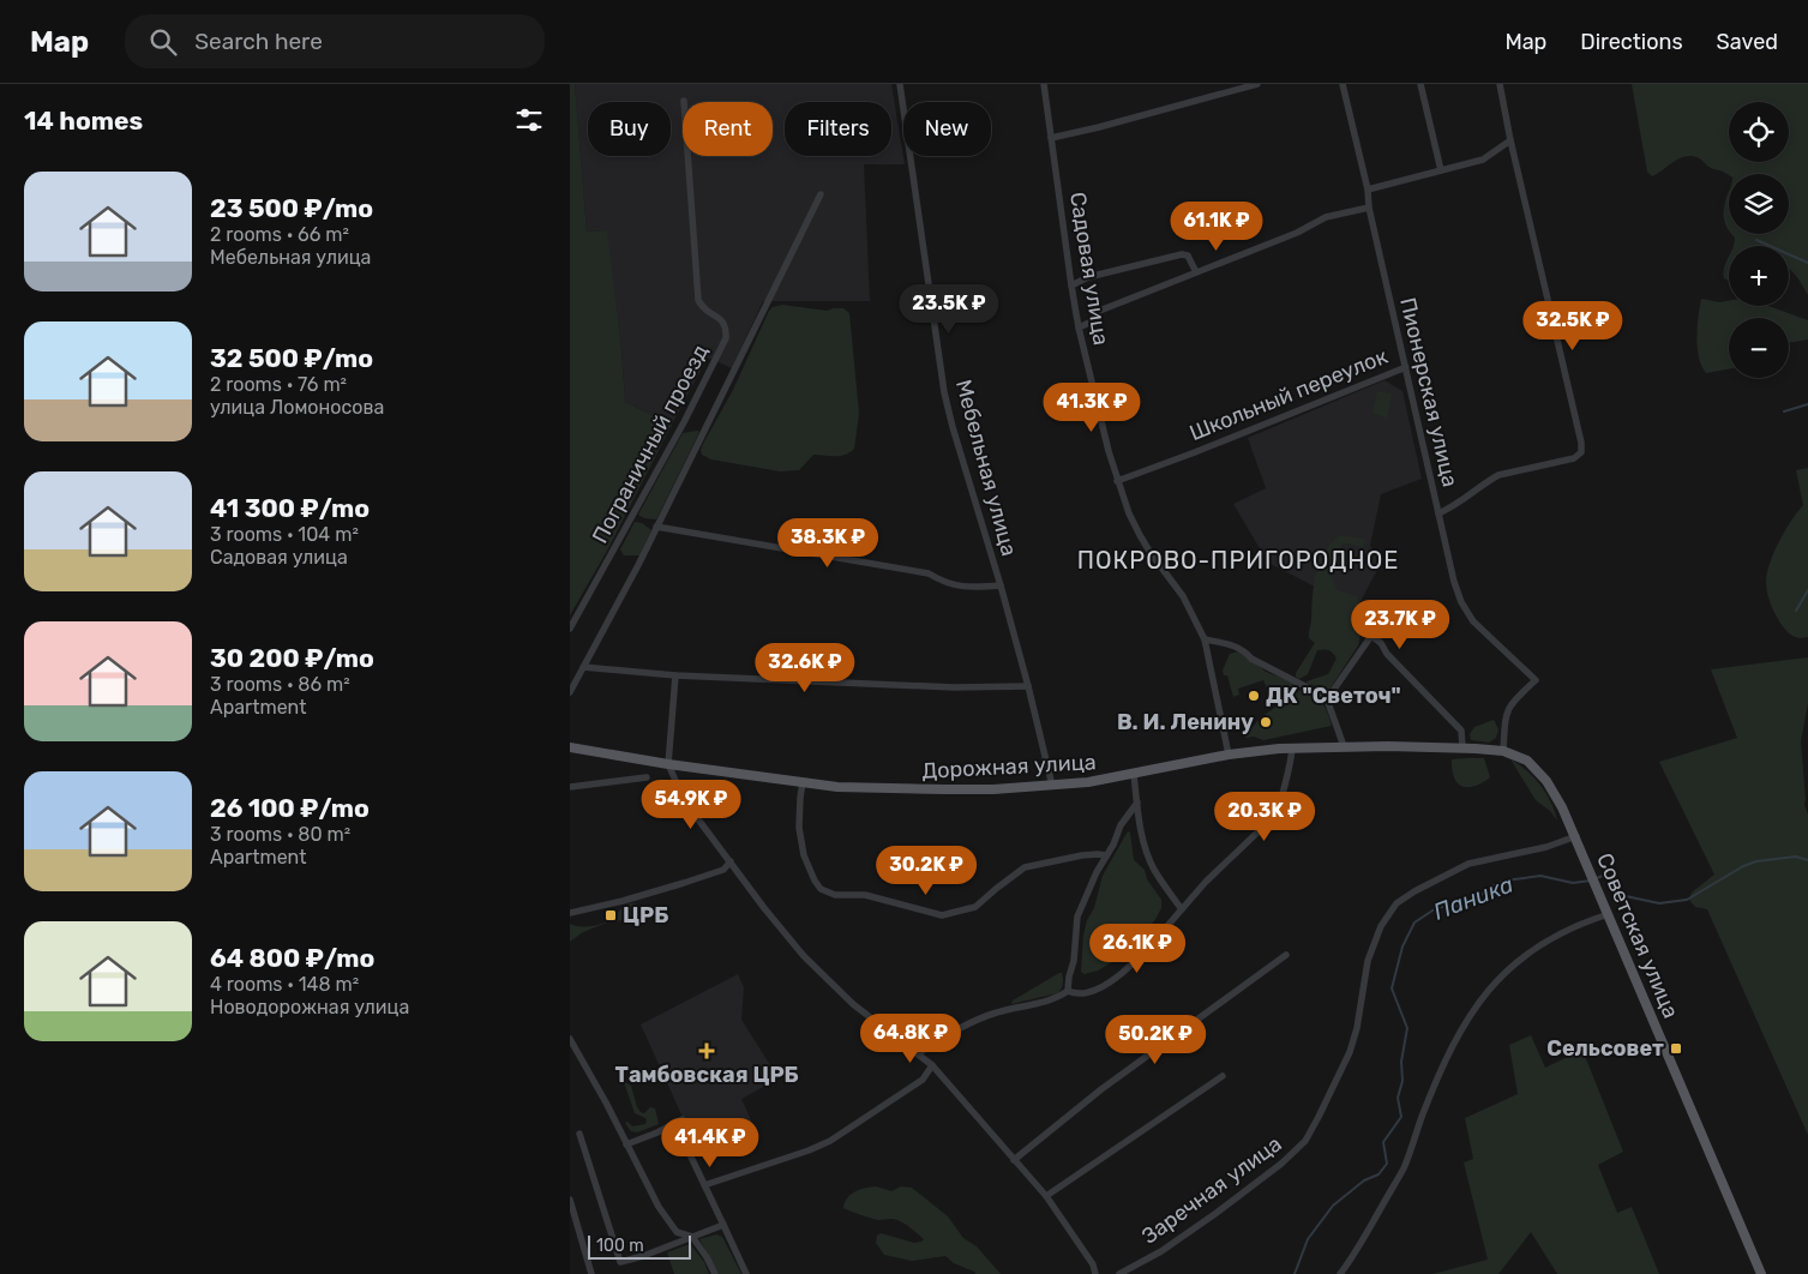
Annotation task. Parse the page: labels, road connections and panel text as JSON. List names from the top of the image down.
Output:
{
  "streets": {
    "main road": ["Дорожная улица", "Советская улица"],
    "street": [
      "Садовая улица",
      "Пионерская улица",
      "Школьный переулок",
      "Пограничный проезд",
      "Мебельная улица",
      "Заречная улица"
    ]
  },
  "crossings": [
    ["Садовая улица", "Школьный переулок"],
    ["Садовая улица", "Дорожная улица"],
    ["Пионерская улица", "Школьный переулок"],
    ["Пионерская улица", "Дорожная улица"],
    ["Мебельная улица", "Дорожная улица"],
    ["Дорожная улица", "Советская улица"],
    ["Советская улица", "Заречная улица"]
  ],
  "districts": ["ПОКРОВО-ПРИГОРОДНОЕ"],
  "water": ["Паника"],
  "places": {
    "other": ["ДК \"Светоч\"", "В. И. Ленину"],
    "transit": ["ЦРБ", "Сельсовет"],
    "health": ["Тамбовская ЦРБ"]
  },
  "scale_bar": "100 m",
  "page": {
    "header": "Map",
    "search": "Search here",
    "nav": ["Map", "Directions", "Saved"],
    "heading": "14 homes",
    "map_buttons": ["+", "−"],
    "chip": [
      "Buy",
      "Rent",
      "Filters",
      "New"
    ],
    "list": [
      {
        "name": "23 500 ₽/mo",
        "note": "2 rooms · 66 m² · Мебельная улица"
      },
      {
        "name": "32 500 ₽/mo",
        "note": "2 rooms · 76 m² · улица Ломоносова"
      },
      {
        "name": "41 300 ₽/mo",
        "note": "3 rooms · 104 m² · Садовая улица"
      },
      {
        "name": "30 200 ₽/mo",
        "note": "3 rooms · 86 m² · Apartment"
      },
      {
        "name": "26 100 ₽/mo",
        "note": "3 rooms · 80 m² · Apartment"
      },
      {
        "name": "64 800 ₽/mo",
        "note": "4 rooms · 148 m² · Новодорожная улица"
      }
    ],
    "price": [
      "61.1K ₽",
      "23.5K ₽",
      "32.5K ₽",
      "41.3K ₽",
      "38.3K ₽",
      "23.7K ₽",
      "32.6K ₽",
      "54.9K ₽",
      "20.3K ₽",
      "30.2K ₽",
      "26.1K ₽",
      "64.8K ₽",
      "50.2K ₽",
      "41.4K ₽"
    ],
    "scale": "100 m"
  }
}
